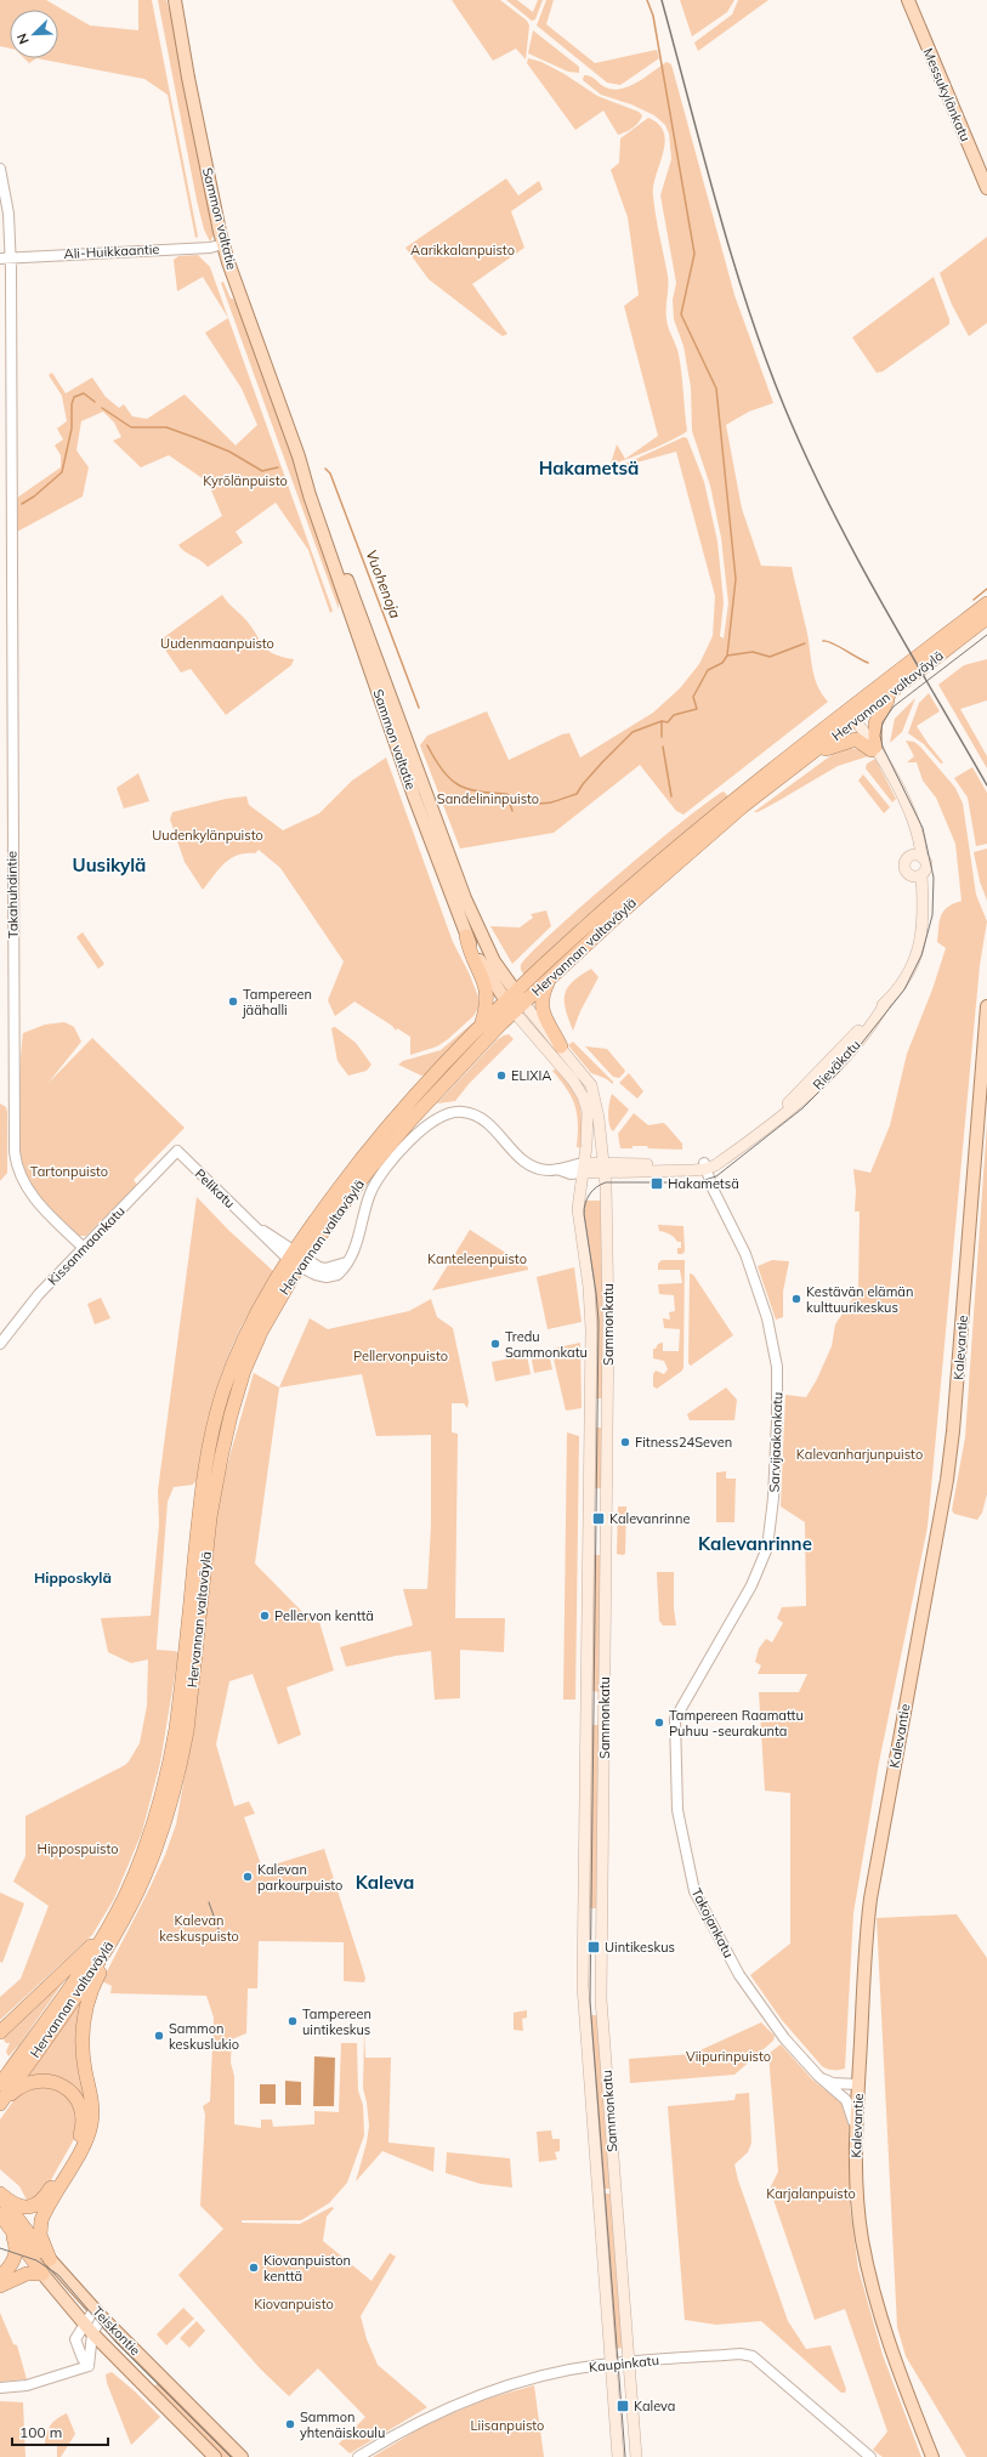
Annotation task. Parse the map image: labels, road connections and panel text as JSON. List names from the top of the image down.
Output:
{
  "streets": {
    "highway": ["Hervannan valtaväylä", "Teiskontie"],
    "main road": [
      "Messukylänkatu",
      "Sammon valtatie",
      "Rieväkatu",
      "Sammonkatu",
      "Kalevantie"
    ],
    "street": [
      "Ali-Huikkaantie",
      "Takahuhdintie",
      "Pelikatu",
      "Kissanmaankatu",
      "Sarvijaakonkatu",
      "Takojankatu",
      "Kaupinkatu"
    ]
  },
  "crossings": [
    ["Sammon valtatie", "Ali-Huikkaantie"],
    ["Sammon valtatie", "Hervannan valtaväylä"],
    ["Sammon valtatie", "Sammonkatu"],
    ["Ali-Huikkaantie", "Takahuhdintie"],
    ["Hervannan valtaväylä", "Pelikatu"],
    ["Hervannan valtaväylä", "Sammonkatu"],
    ["Takahuhdintie", "Kissanmaankatu"],
    ["Rieväkatu", "Pelikatu"],
    ["Rieväkatu", "Sammonkatu"],
    ["Rieväkatu", "Sarvijaakonkatu"],
    ["Pelikatu", "Kissanmaankatu"],
    ["Pelikatu", "Sammonkatu"],
    ["Sammonkatu", "Kaupinkatu"],
    ["Kalevantie", "Takojankatu"],
    ["Sarvijaakonkatu", "Takojankatu"]
  ],
  "districts": [
    "Hakametsä",
    "Uusikylä",
    "Kalevanrinne",
    "Hipposkylä",
    "Kaleva"
  ],
  "water": ["Vuohenoja"],
  "parks": [
    "Aarikkalanpuisto",
    "Kyrölänpuisto",
    "Uudenmaanpuisto",
    "Sandelininpuisto",
    "Uudenkylänpuisto",
    "Tartonpuisto",
    "Kanteleenpuisto",
    "Pellervonpuisto",
    "Kalevanharjunpuisto",
    "Hippospuisto",
    "Kalevan keskuspuisto",
    "Viipurinpuisto",
    "Karjalanpuisto",
    "Kiovanpuisto",
    "Liisanpuisto"
  ],
  "places": {
    "other": [
      "Tampereen jäähalli",
      "ELIXIA",
      "Kestävän elämän kulttuurikeskus",
      "Tredu Sammonkatu",
      "Fitness24Seven",
      "Pellervon kenttä",
      "Tampereen Raamattu Puhuu -seurakunta",
      "Kalevan parkourpuisto",
      "Tampereen uintikeskus",
      "Sammon keskuslukio",
      "Kiovanpuiston kenttä",
      "Sammon yhtenäiskoulu"
    ],
    "transit": [
      "Hakametsä",
      "Kalevanrinne",
      "Uintikeskus",
      "Kaleva"
    ]
  },
  "scale_bar": "100 m",
  "north": "bottom left"
}
